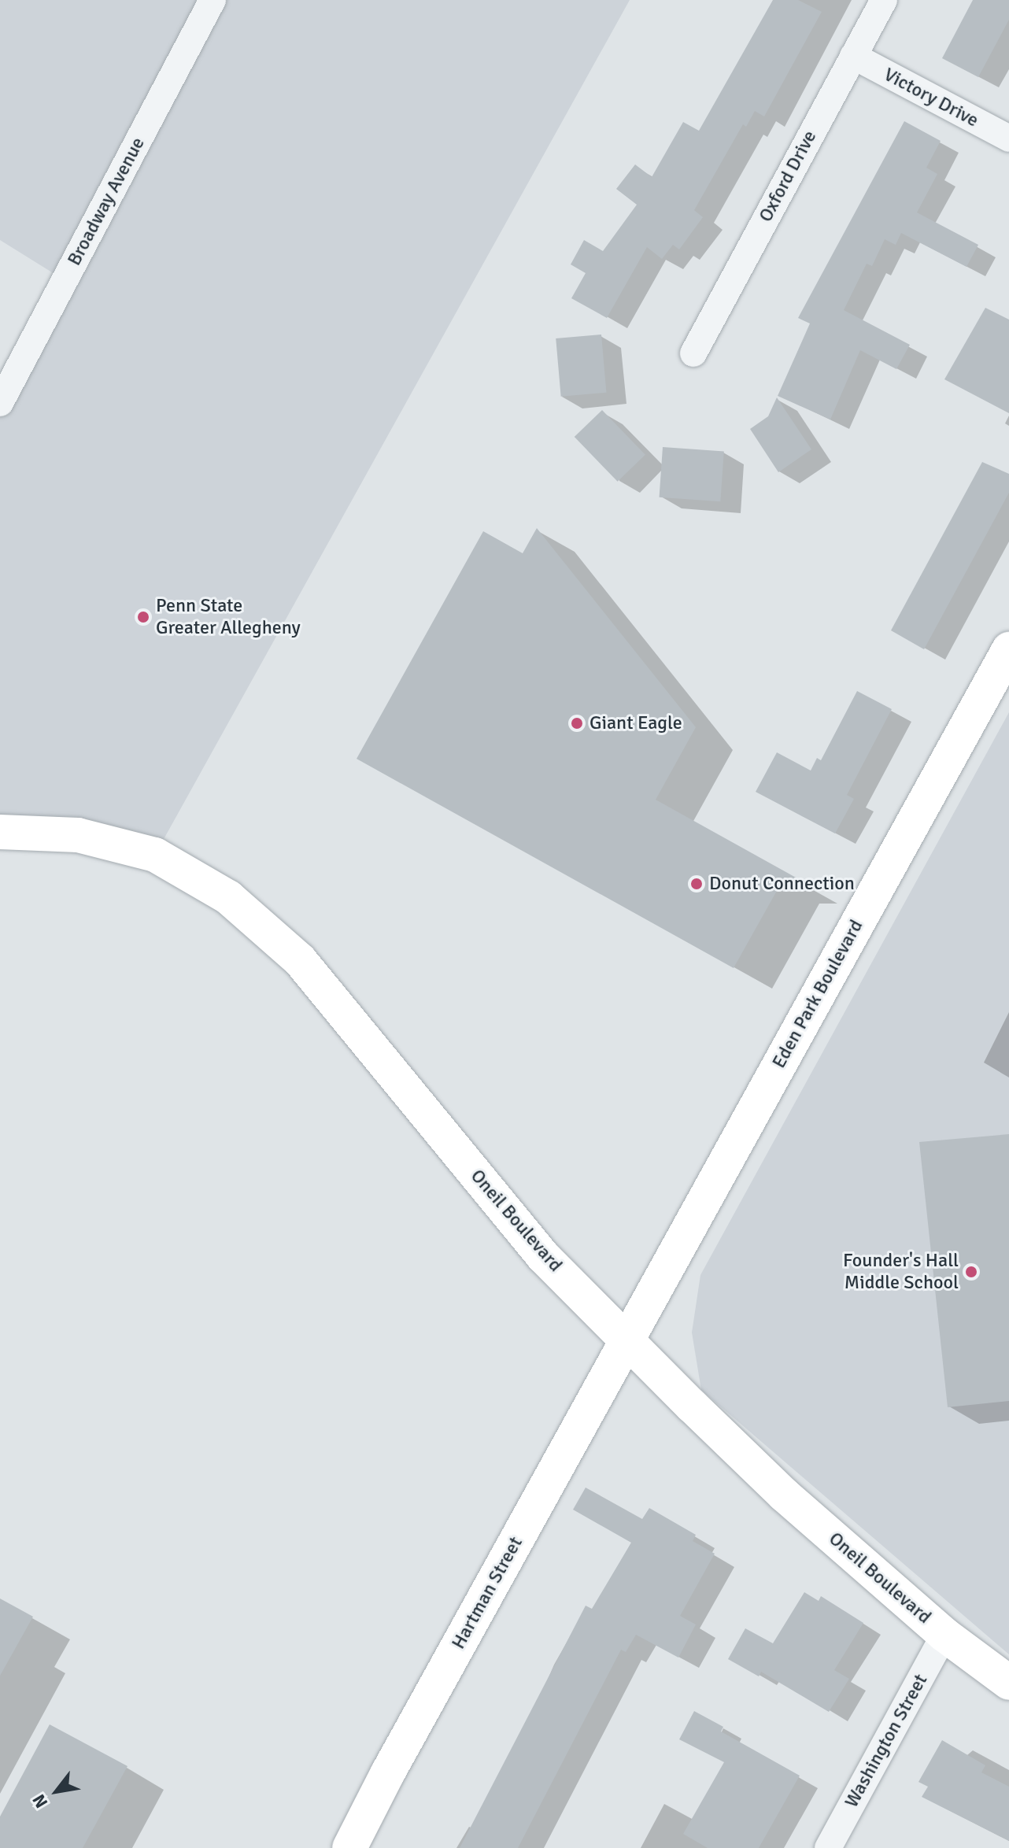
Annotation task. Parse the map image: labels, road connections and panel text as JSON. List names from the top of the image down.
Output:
{
  "streets": {
    "main road": ["Eden Park Boulevard", "Oneil Boulevard", "Hartman Street"],
    "street": [
      "Victory Drive",
      "Oxford Drive",
      "Broadway Avenue",
      "Washington Street"
    ]
  },
  "crossings": [
    ["Victory Drive", "Oxford Drive"],
    ["Eden Park Boulevard", "Oneil Boulevard"],
    ["Eden Park Boulevard", "Hartman Street"],
    ["Oneil Boulevard", "Hartman Street"],
    ["Oneil Boulevard", "Washington Street"]
  ],
  "places": [
    "Penn State Greater Allegheny",
    "Giant Eagle",
    "Donut Connection",
    "Founder's Hall Middle School"
  ],
  "north": "bottom left"
}
